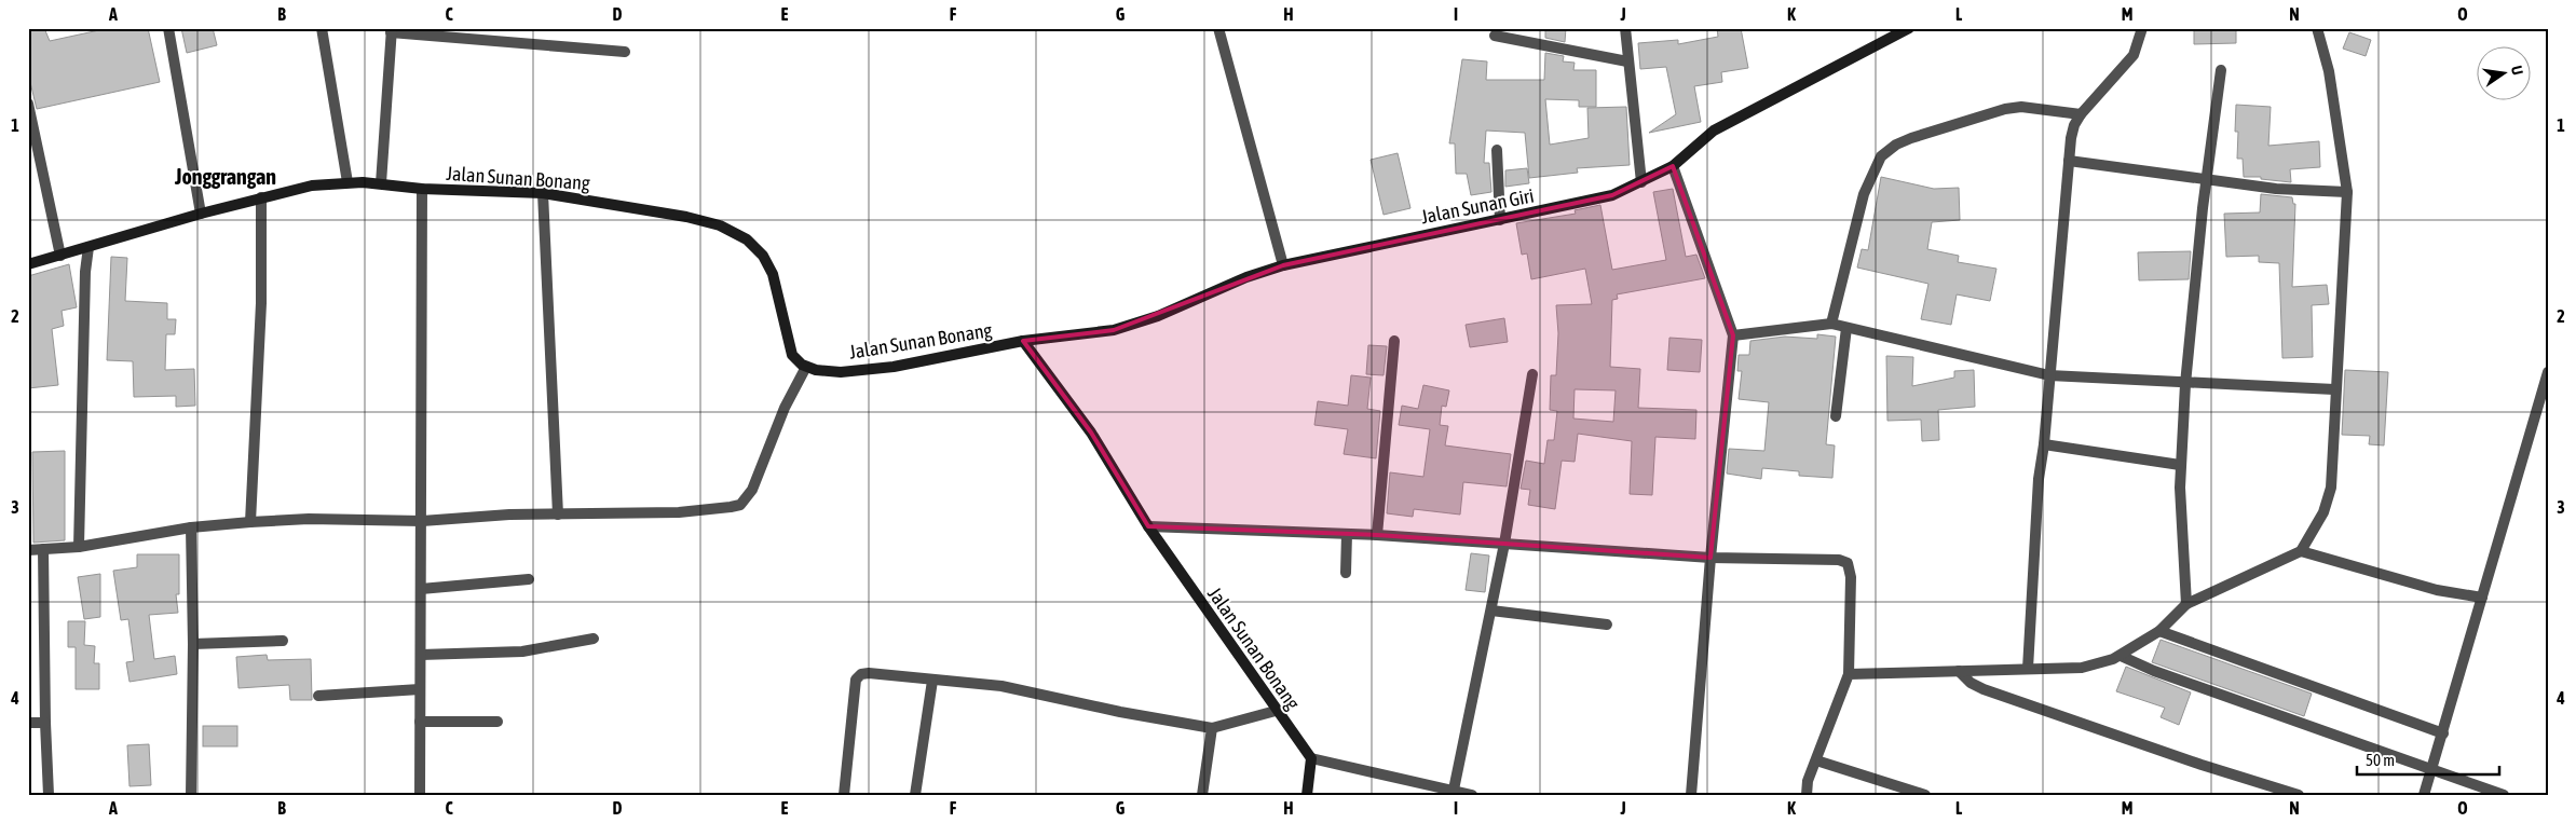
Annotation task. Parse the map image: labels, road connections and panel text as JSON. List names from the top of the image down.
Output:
{
  "streets": {
    "street": ["Jalan Sunan Bonang", "Jalan Sunan Giri"]
  },
  "crossings": [
    ["Jalan Sunan Bonang", "Jalan Sunan Giri"]
  ],
  "districts": ["Jonggrangan"],
  "scale_bar": "50 m",
  "north": "right",
  "grid": {
    "columns": [
      "A",
      "B",
      "C",
      "D",
      "E",
      "F",
      "G",
      "H",
      "I",
      "J",
      "K",
      "L",
      "M",
      "N",
      "O"
    ],
    "rows": [
      "1",
      "2",
      "3",
      "4"
    ]
  }
}
